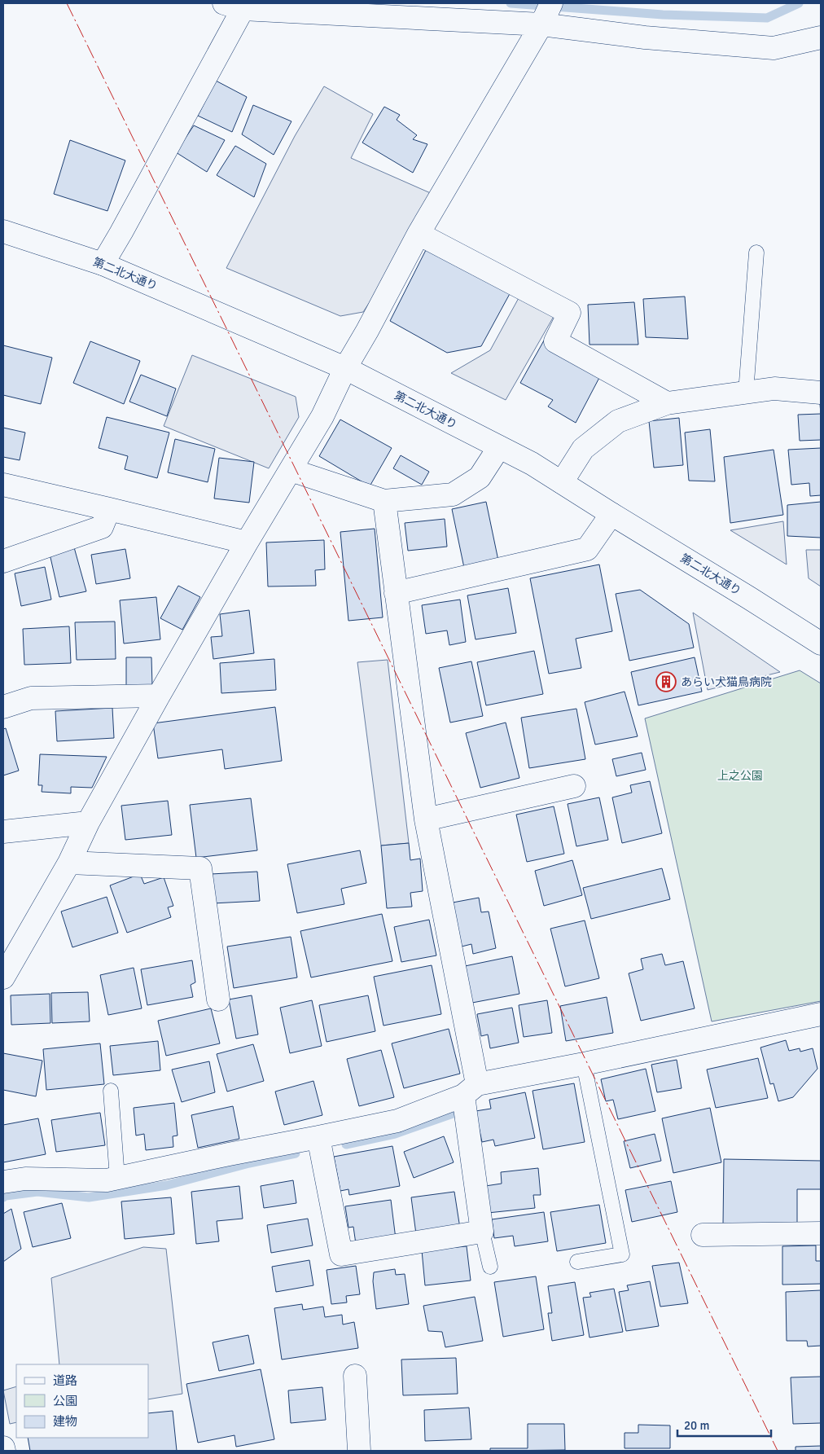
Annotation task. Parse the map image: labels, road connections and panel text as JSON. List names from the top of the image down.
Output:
{
  "streets": {
    "street": ["第二北大通り"]
  },
  "parks": ["上之公園"],
  "places": {
    "building": ["あらい犬猫鳥病院"]
  },
  "legend": ["道路", "公園", "建物"],
  "scale_bar": "20 m"
}
